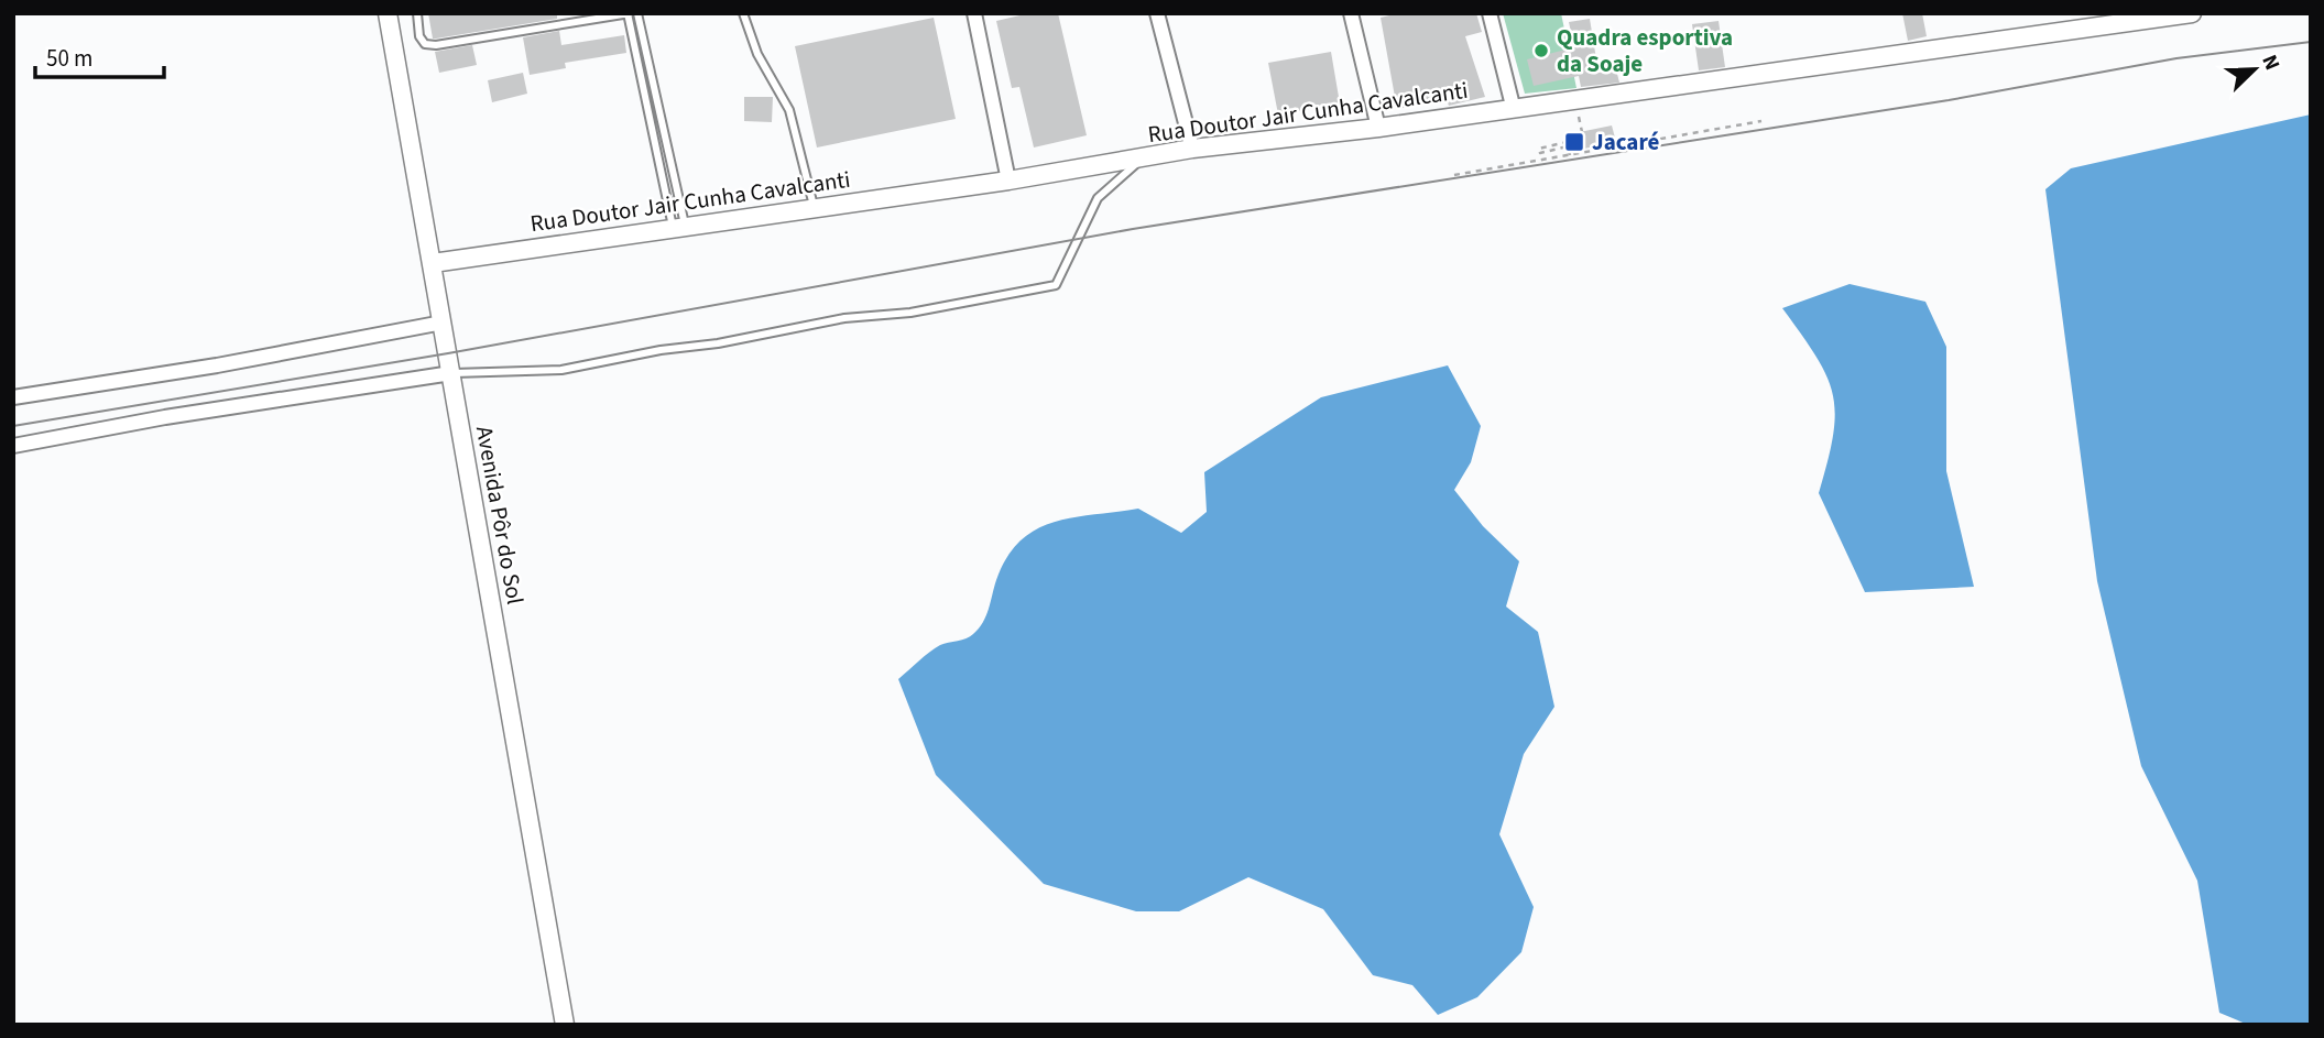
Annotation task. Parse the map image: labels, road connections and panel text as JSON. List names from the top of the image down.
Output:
{
  "streets": {
    "street": ["Rua Doutor Jair Cunha Cavalcanti", "Avenida Pôr do Sol"]
  },
  "crossings": [
    ["Rua Doutor Jair Cunha Cavalcanti", "Avenida Pôr do Sol"]
  ],
  "places": {
    "other": ["Quadra esportiva da Soaje"],
    "transit": ["Jacaré"]
  },
  "scale_bar": "50 m",
  "north": "top right"
}
